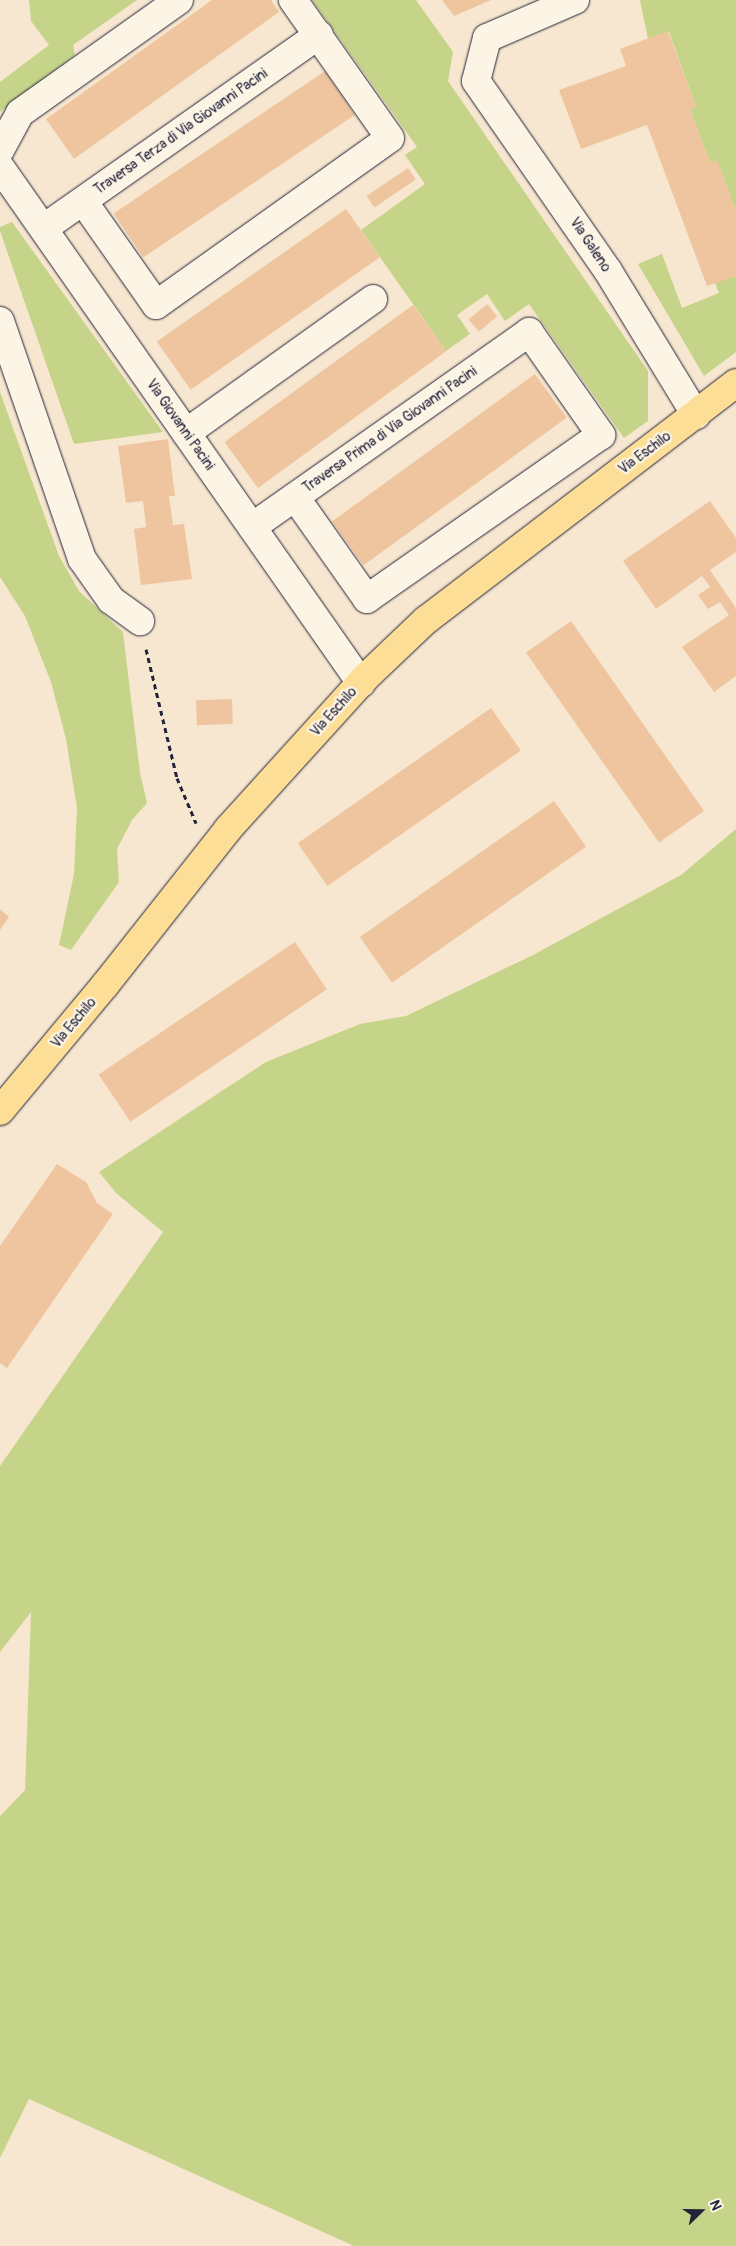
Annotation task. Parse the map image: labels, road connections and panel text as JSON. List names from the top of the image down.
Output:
{
  "streets": {
    "main road": ["Via Eschilo"],
    "street": [
      "Traversa Terza di Via Giovanni Pacini",
      "Via Galeno",
      "Via Giovanni Pacini",
      "Traversa Prima di Via Giovanni Pacini"
    ]
  },
  "crossings": [
    ["Traversa Terza di Via Giovanni Pacini", "Via Giovanni Pacini"],
    ["Via Galeno", "Via Eschilo"],
    ["Via Giovanni Pacini", "Traversa Prima di Via Giovanni Pacini"],
    ["Via Giovanni Pacini", "Via Eschilo"]
  ],
  "north": "right"
}
